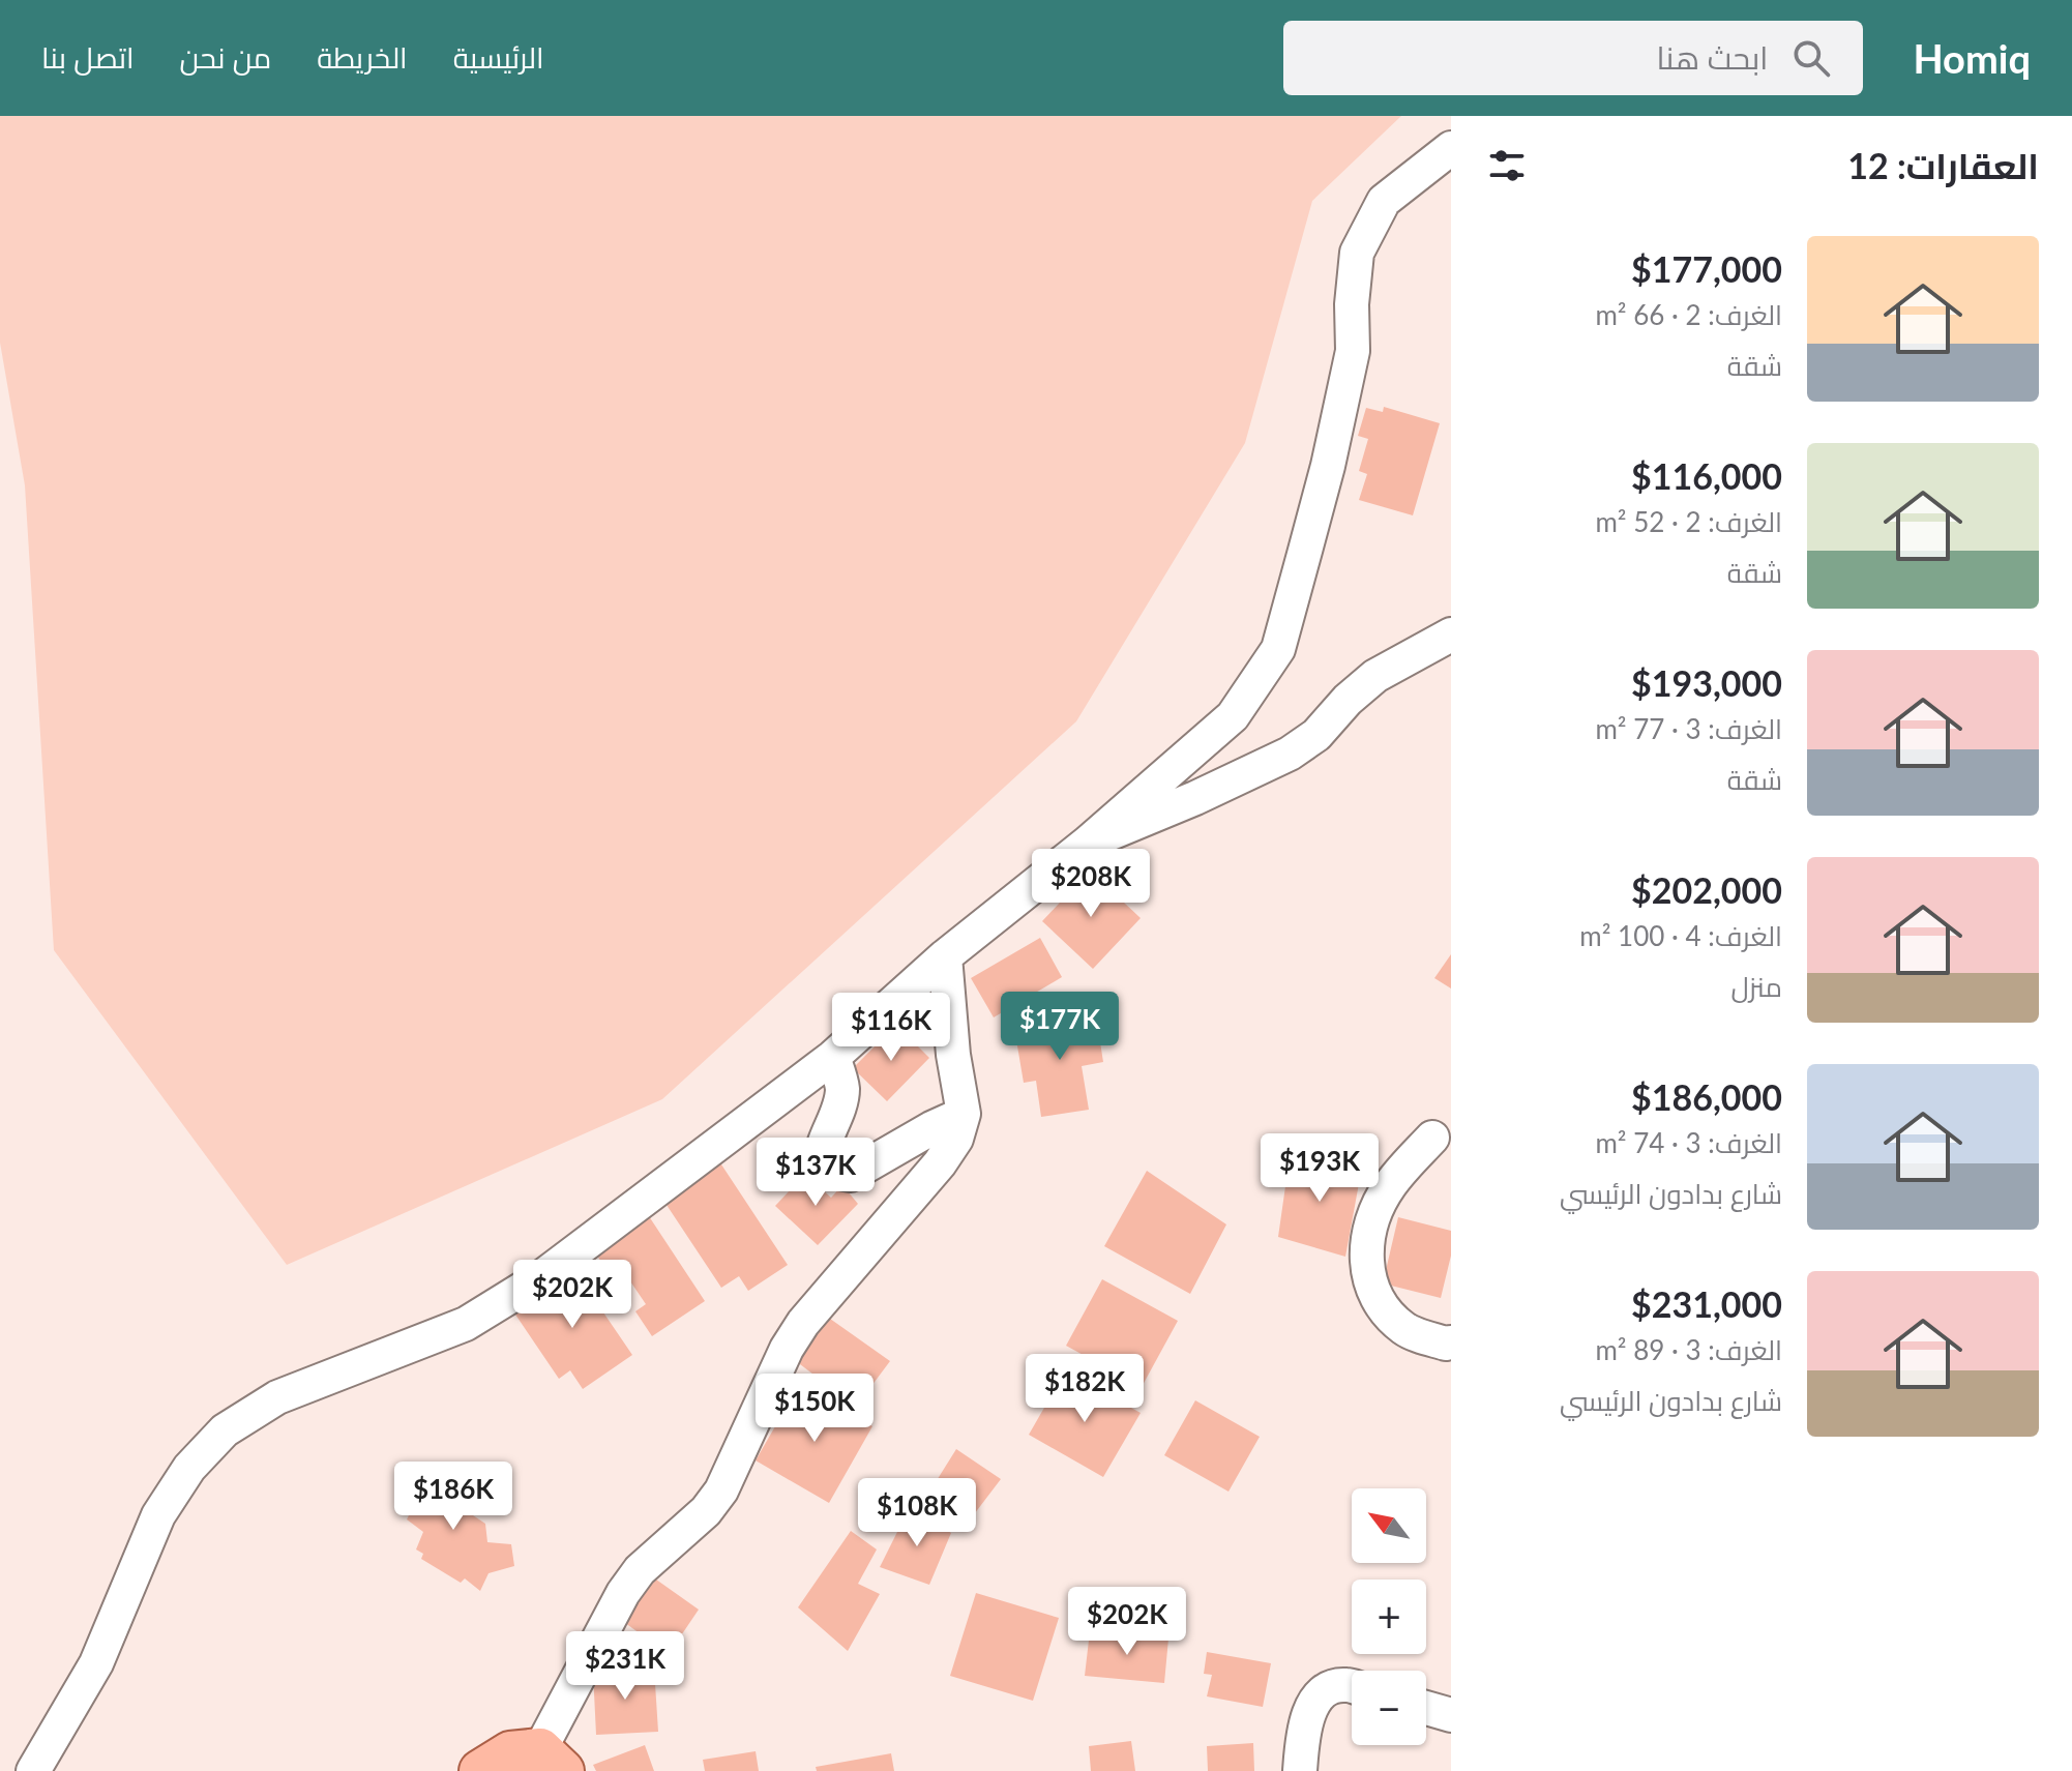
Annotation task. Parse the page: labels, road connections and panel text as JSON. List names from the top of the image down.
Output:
{
  "north": "top left",
  "page": {
    "header": "Homiq",
    "search": "ابحث هنا",
    "nav": [
      "الرئيسية",
      "الخريطة",
      "من نحن",
      "اتصل بنا"
    ],
    "heading": "العقارات: 12",
    "list": [
      {
        "name": "$177,000",
        "note": "الغرف: 2 · 66 m² · شقة"
      },
      {
        "name": "$116,000",
        "note": "الغرف: 2 · 52 m² · شقة"
      },
      {
        "name": "$193,000",
        "note": "الغرف: 3 · 77 m² · شقة"
      },
      {
        "name": "$202,000",
        "note": "الغرف: 4 · 100 m² · منزل"
      },
      {
        "name": "$186,000",
        "note": "الغرف: 3 · 74 m² · شارع بدادون الرئيسي"
      },
      {
        "name": "$231,000",
        "note": "الغرف: 3 · 89 m² · شارع بدادون الرئيسي"
      }
    ],
    "price": [
      "$208K",
      "$177K",
      "$116K",
      "$193K",
      "$137K",
      "$202K",
      "$182K",
      "$150K",
      "$186K",
      "$108K",
      "$202K",
      "$231K"
    ],
    "map_buttons": ["+", "−"]
  }
}
